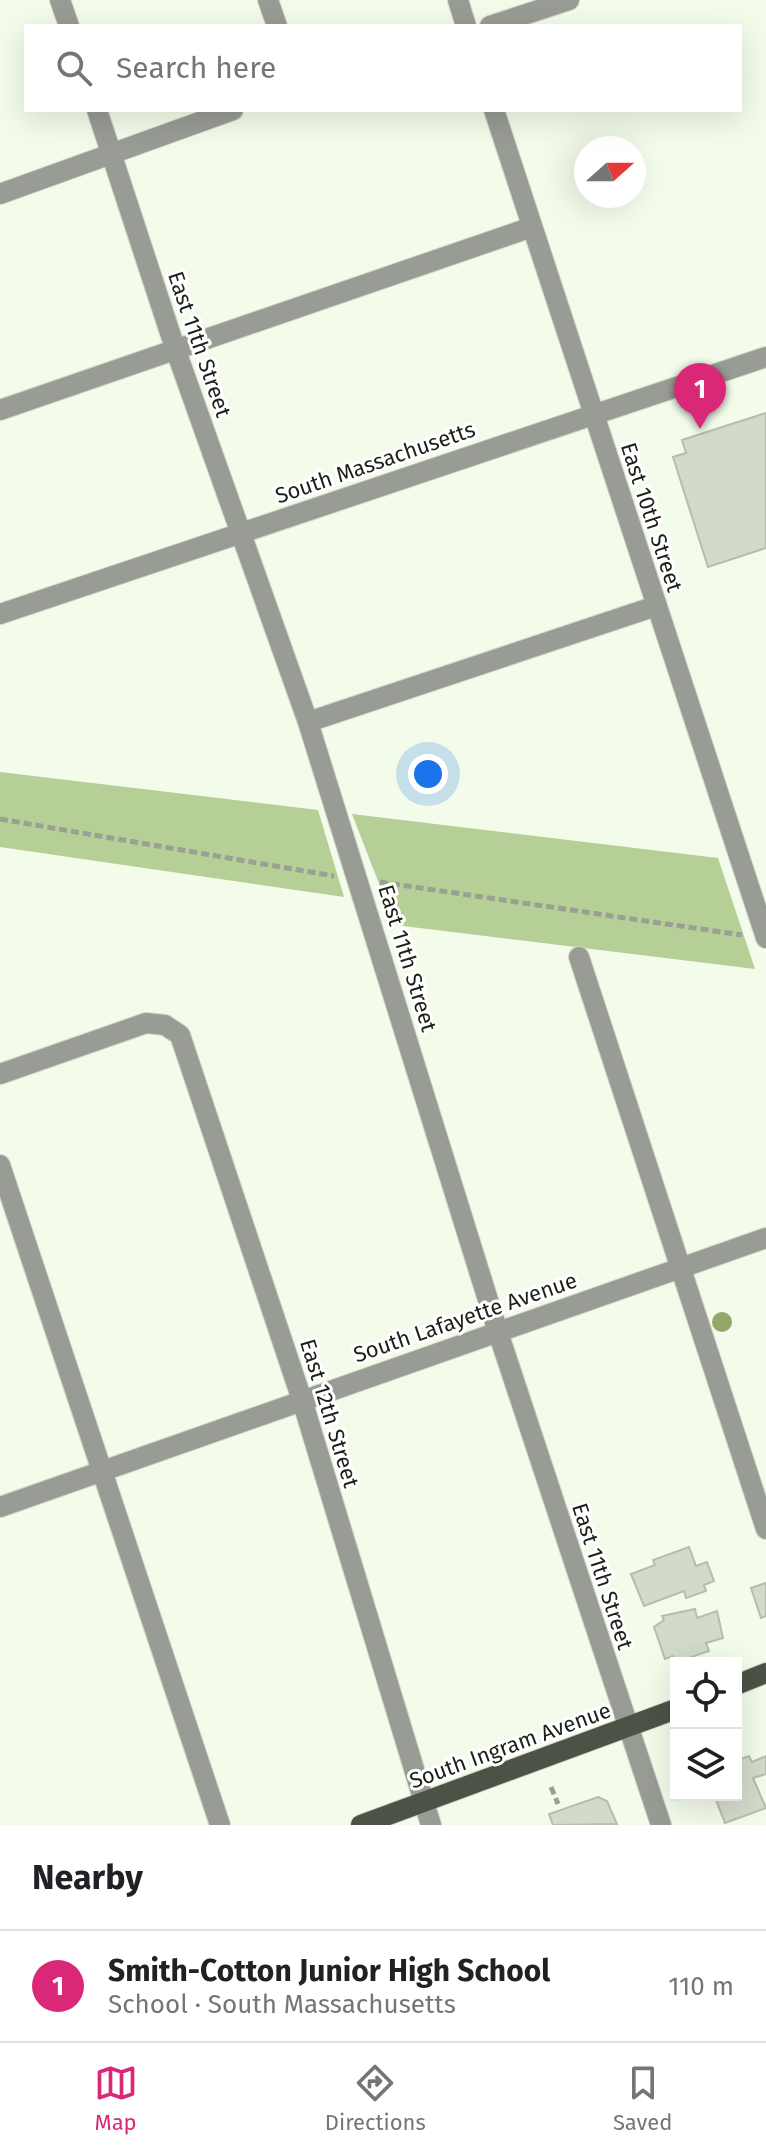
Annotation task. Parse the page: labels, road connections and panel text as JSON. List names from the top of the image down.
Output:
{
  "streets": {
    "main road": ["South Ingram Avenue"],
    "street": [
      "East 11th Street",
      "South Massachusetts",
      "East 10th Street",
      "South Lafayette Avenue",
      "East 12th Street"
    ]
  },
  "crossings": [
    ["East 11th Street", "South Massachusetts"],
    ["East 11th Street", "South Lafayette Avenue"],
    ["East 11th Street", "South Ingram Avenue"],
    ["South Massachusetts", "East 10th Street"],
    ["South Lafayette Avenue", "East 12th Street"],
    ["East 12th Street", "South Ingram Avenue"]
  ],
  "north": "right",
  "page": {
    "search": "Search here",
    "pins": "1",
    "heading": "Nearby",
    "list": [
      {
        "mark": "1",
        "name": "Smith-Cotton Junior High School",
        "note": "School · South Massachusetts",
        "value": "110 m"
      }
    ],
    "nav": ["Map", "Directions", "Saved"]
  }
}
